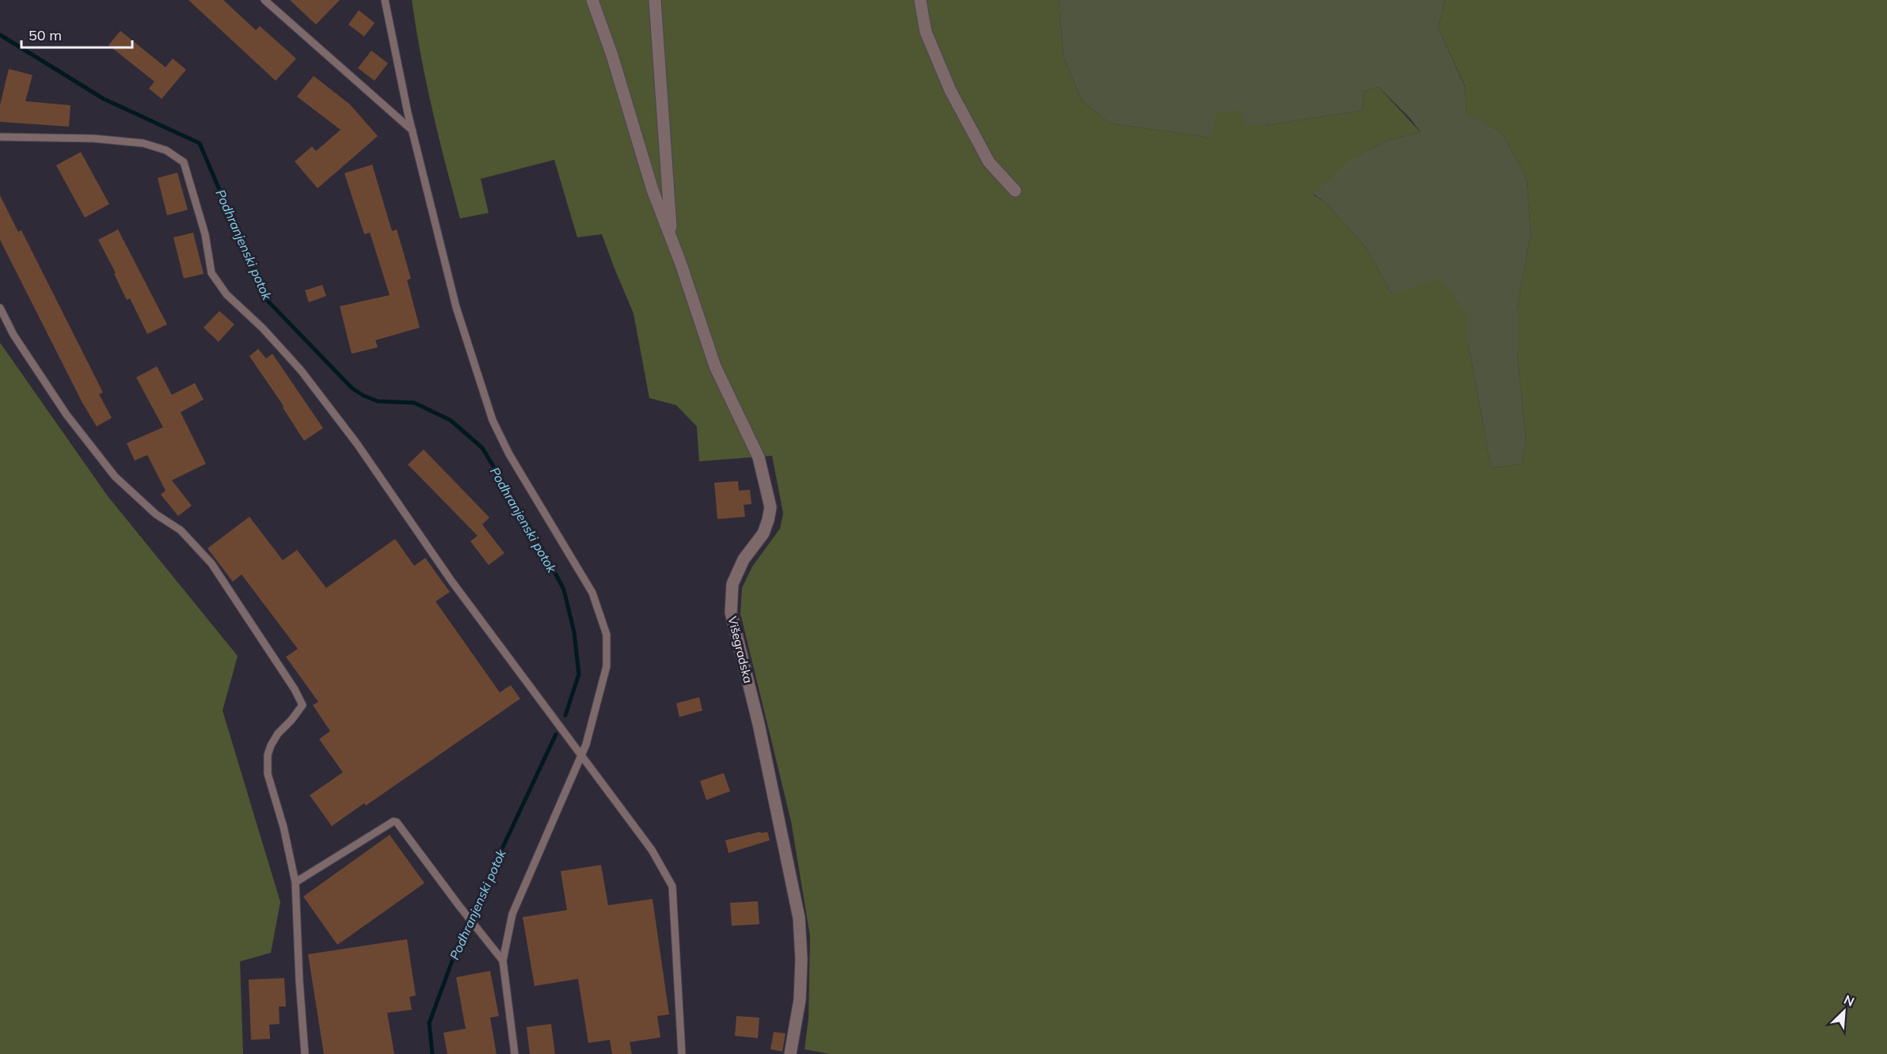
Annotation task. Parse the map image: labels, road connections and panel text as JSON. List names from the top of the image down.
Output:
{
  "streets": {
    "street": ["Višegradska"]
  },
  "water": ["Podhranjenski potok"],
  "scale_bar": "50 m",
  "north": "top right"
}
